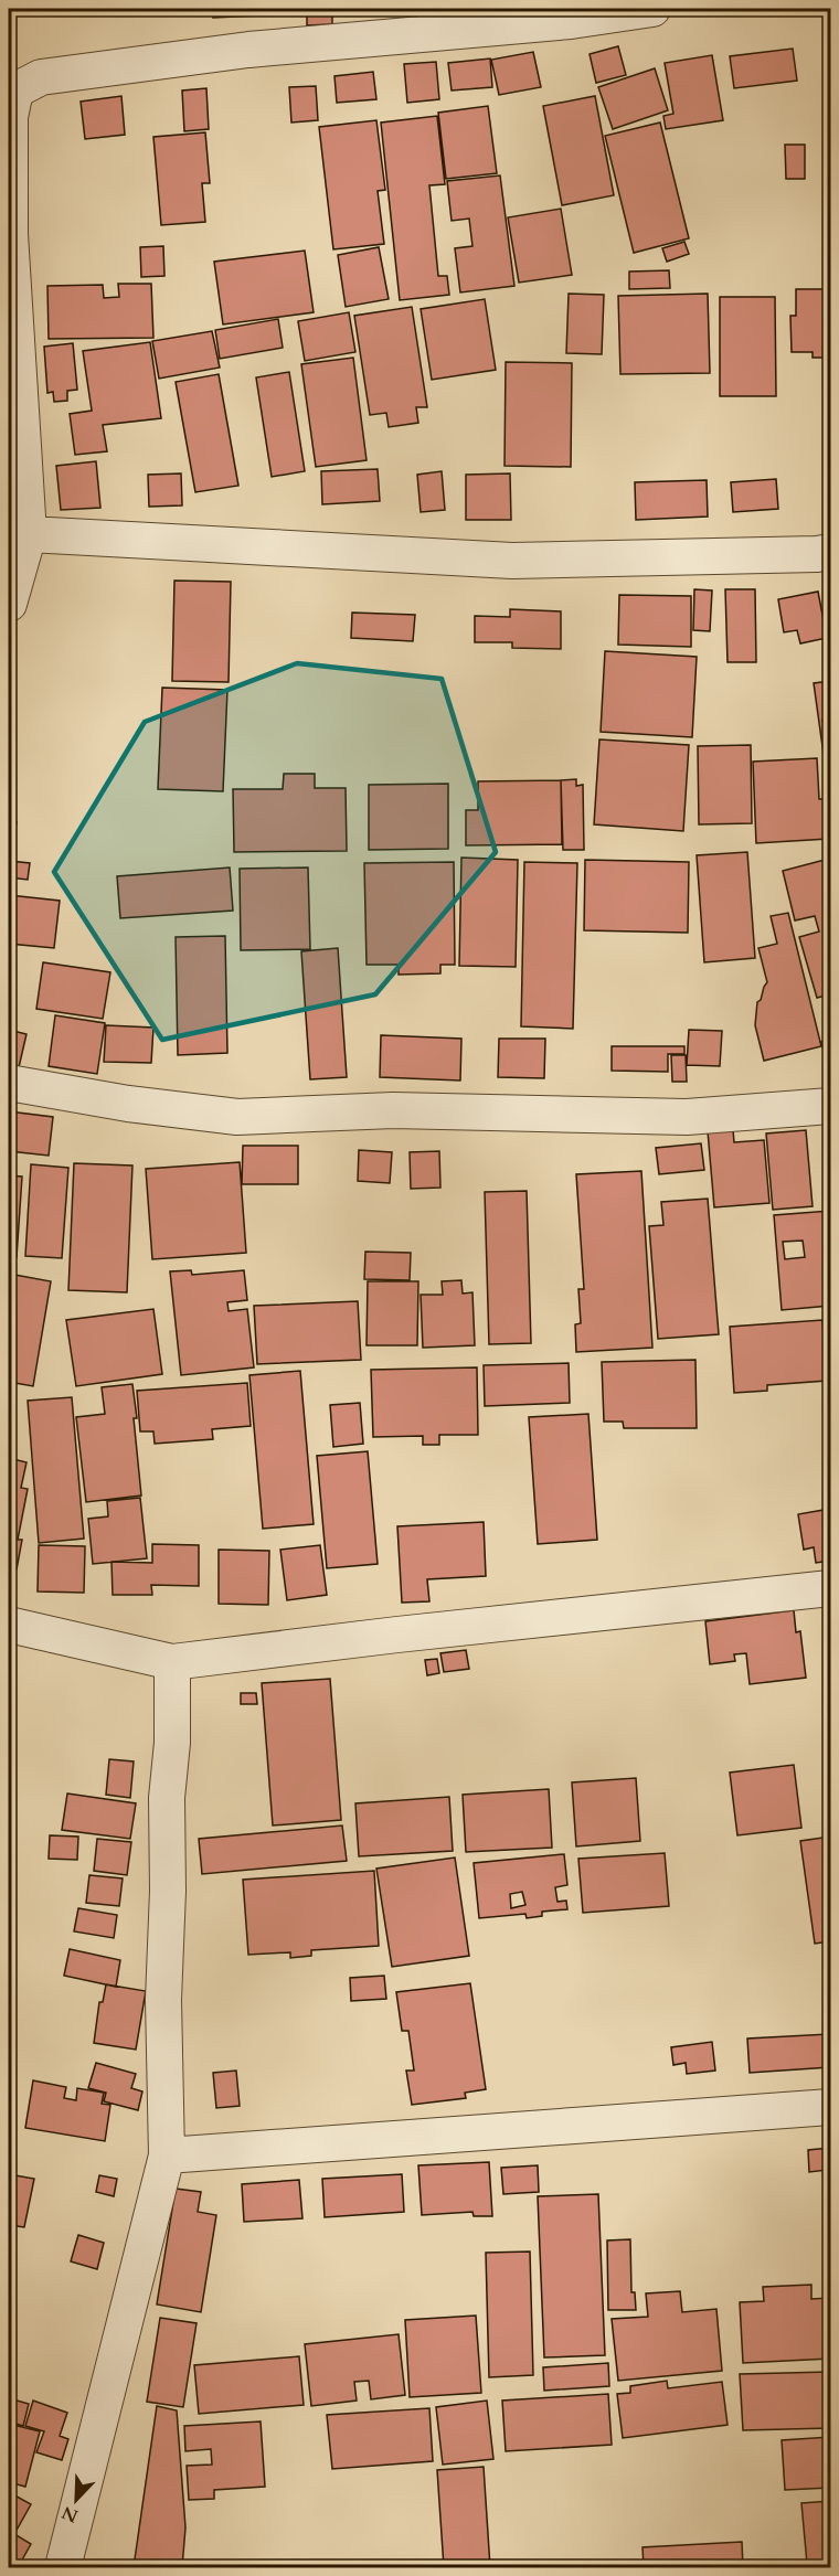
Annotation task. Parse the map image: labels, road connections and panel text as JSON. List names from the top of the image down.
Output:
{
  "north": "bottom left"
}
